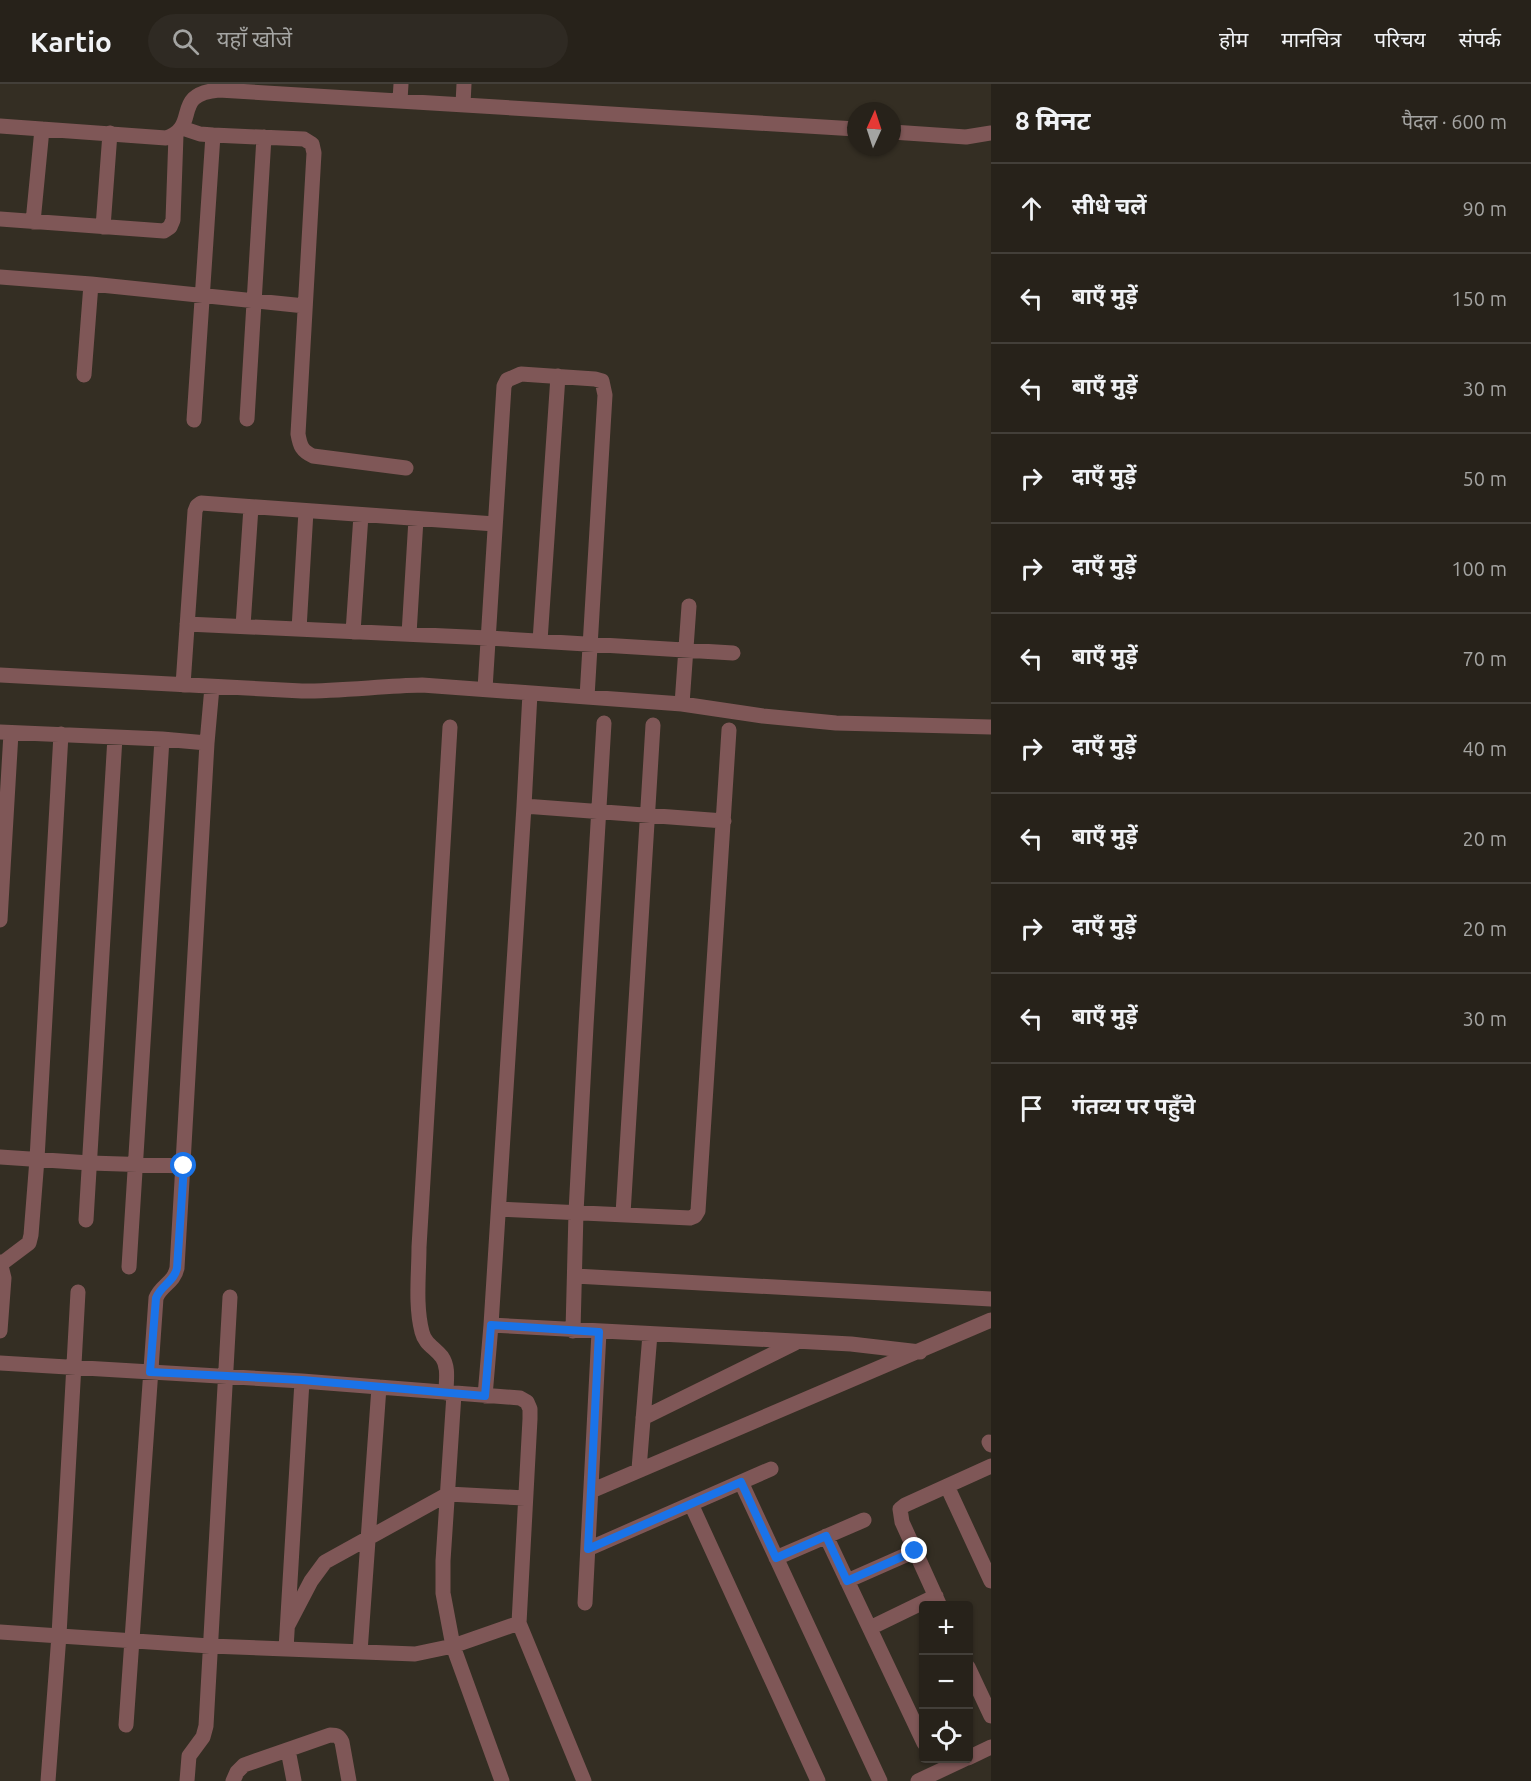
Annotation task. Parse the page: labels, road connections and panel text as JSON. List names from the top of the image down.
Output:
{
  "north": "top",
  "page": {
    "header": "Kartio",
    "search": "यहाँ खोजें",
    "nav": [
      "होम",
      "मानचित्र",
      "परिचय",
      "संपर्क"
    ],
    "heading": ["8 मिनट", "पैदल · 600 m"],
    "list": [
      ["सीधे चलें", "90 m"],
      ["बाएँ मुड़ें", "150 m"],
      ["बाएँ मुड़ें", "30 m"],
      ["दाएँ मुड़ें", "50 m"],
      ["दाएँ मुड़ें", "100 m"],
      ["बाएँ मुड़ें", "70 m"],
      ["दाएँ मुड़ें", "40 m"],
      ["बाएँ मुड़ें", "20 m"],
      ["दाएँ मुड़ें", "20 m"],
      ["बाएँ मुड़ें", "30 m"],
      "गंतव्य पर पहुँचे"
    ],
    "map_buttons": ["+", "−"]
  }
}
